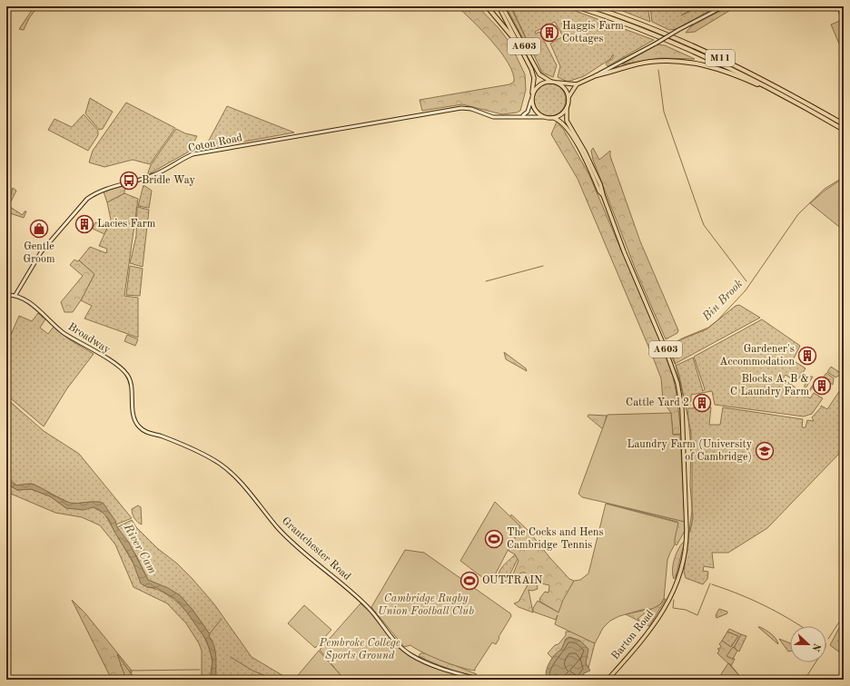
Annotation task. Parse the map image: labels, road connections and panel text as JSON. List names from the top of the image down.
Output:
{
  "streets": {
    "highway": ["M11"],
    "main road": ["A603", "Barton Road"],
    "street": ["Coton Road", "Broadway", "Grantchester Road"]
  },
  "crossings": [
    ["A603", "Coton Road"],
    ["A603", "Barton Road"],
    ["Coton Road", "Broadway"],
    ["Broadway", "Grantchester Road"]
  ],
  "water": ["Bin Brook", "River Cam"],
  "parks": ["Cambridge Rugby Union Football Club", "Pembroke College Sports Ground"],
  "places": {
    "building": [
      "Haggis Farm Cottages",
      "Lacies Farm",
      "Gardener's Accommodation",
      "Blocks A, B & C Laundry Farm",
      "Cattle Yard 2"
    ],
    "bus stop": ["Bridle Way"],
    "shop": ["Gentle Groom"],
    "school or university": ["Laundry Farm (University of Cambridge)"],
    "sports": ["The Cocks and Hens Cambridge Tennis", "OUTTRAIN"]
  },
  "north": "right"
}
